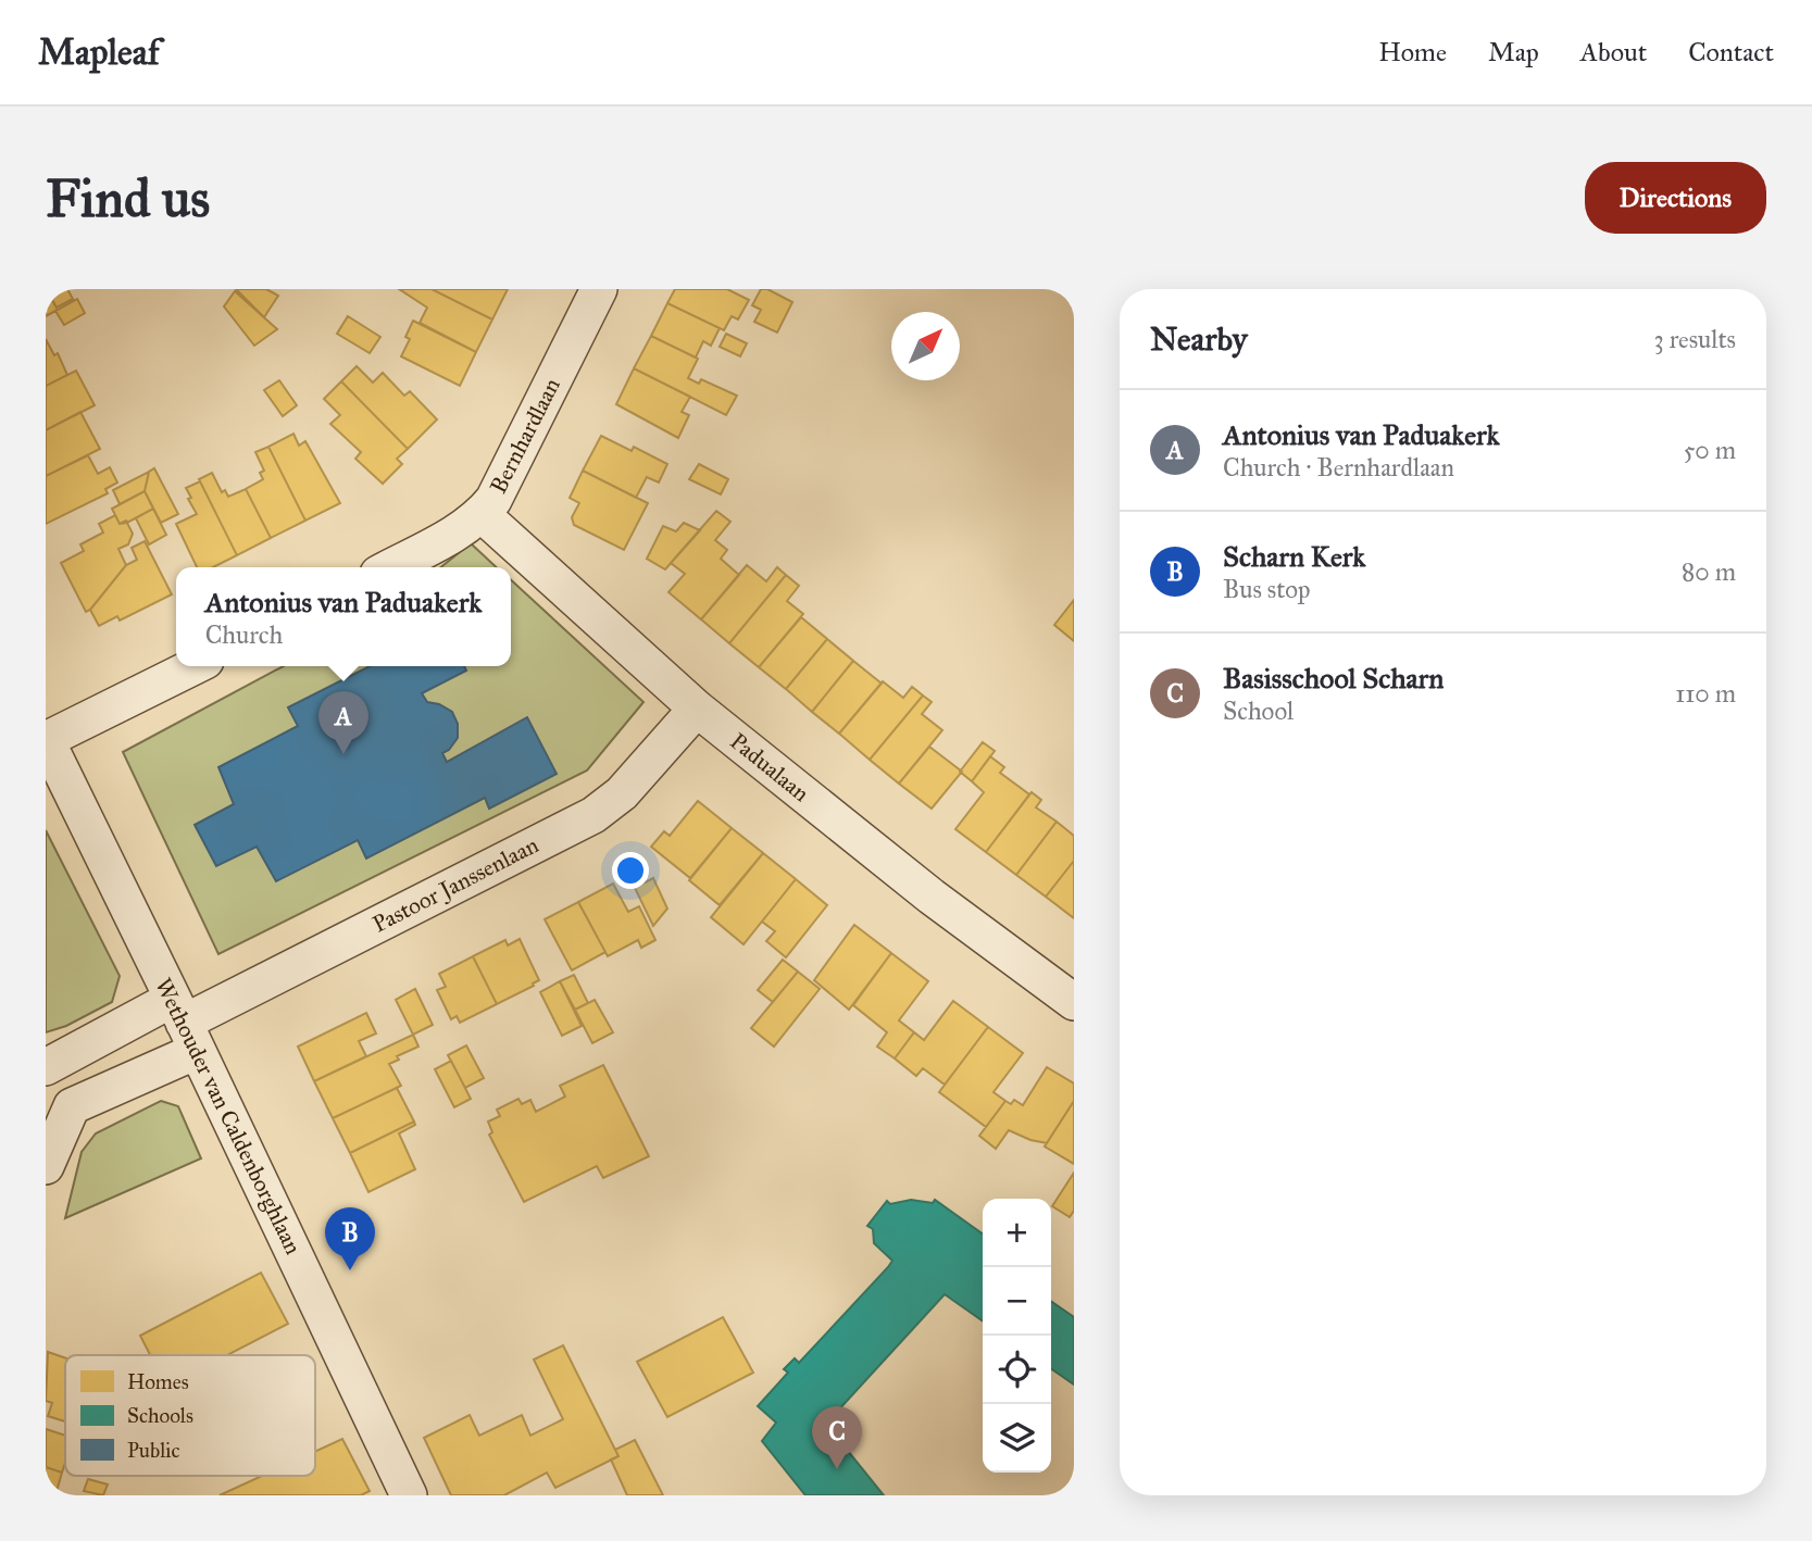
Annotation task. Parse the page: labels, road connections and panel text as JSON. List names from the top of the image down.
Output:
{
  "streets": {
    "street": [
      "Bernhardlaan",
      "Padualaan",
      "Pastoor Janssenlaan",
      "Wethouder van Caldenborghlaan"
    ]
  },
  "crossings": [
    ["Bernhardlaan", "Padualaan"],
    ["Padualaan", "Pastoor Janssenlaan"],
    ["Pastoor Janssenlaan", "Wethouder van Caldenborghlaan"]
  ],
  "legend": ["Homes", "Schools", "Public"],
  "north": "top right",
  "page": {
    "header": "Mapleaf",
    "nav": [
      "Home",
      "Map",
      "About",
      "Contact"
    ],
    "buttons": "Directions",
    "title": "Find us",
    "heading": ["Nearby", "3 results"],
    "list": [
      {
        "mark": "A",
        "name": "Antonius van Paduakerk",
        "note": "Church · Bernhardlaan",
        "value": "50 m"
      },
      {
        "mark": "B",
        "name": "Scharn Kerk",
        "note": "Bus stop",
        "value": "80 m"
      },
      {
        "mark": "C",
        "name": "Basisschool Scharn",
        "note": "School",
        "value": "110 m"
      }
    ],
    "popup": ["Antonius van Paduakerk", "Church"],
    "pins": ["A", "B", "C"],
    "map_buttons": ["+", "−"]
  }
}
